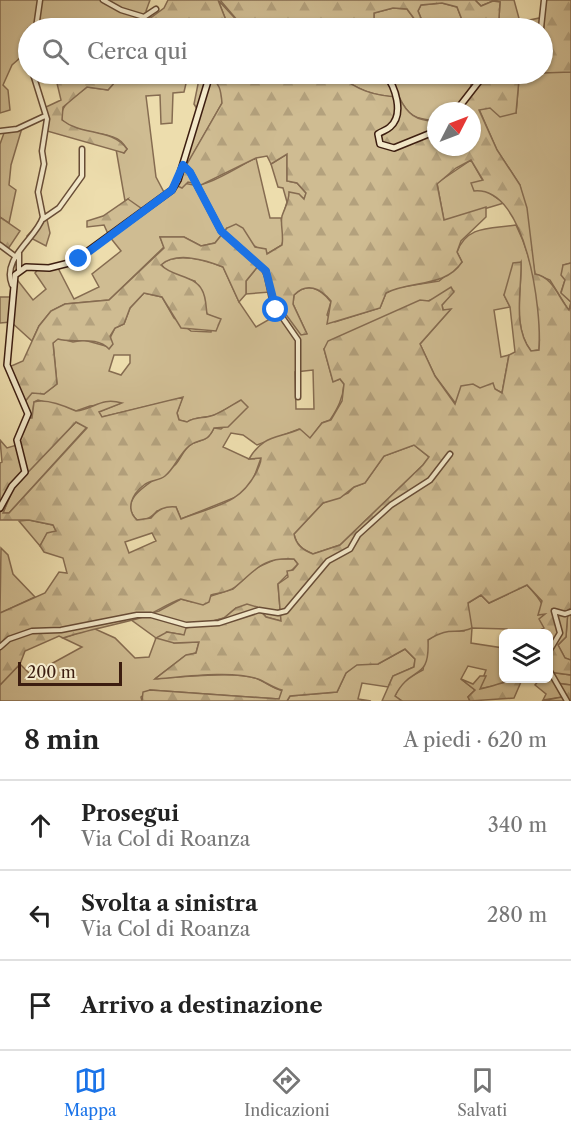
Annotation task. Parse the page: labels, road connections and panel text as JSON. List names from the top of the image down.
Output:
{
  "scale_bar": "200 m",
  "north": "top right",
  "page": {
    "search": "Cerca qui",
    "scale": "200 m",
    "heading": ["8 min", "A piedi · 620 m"],
    "list": [
      ["Prosegui", "Via Col di Roanza", "340 m"],
      ["Svolta a sinistra", "Via Col di Roanza", "280 m"],
      "Arrivo a destinazione"
    ],
    "nav": ["Mappa", "Indicazioni", "Salvati"]
  }
}
